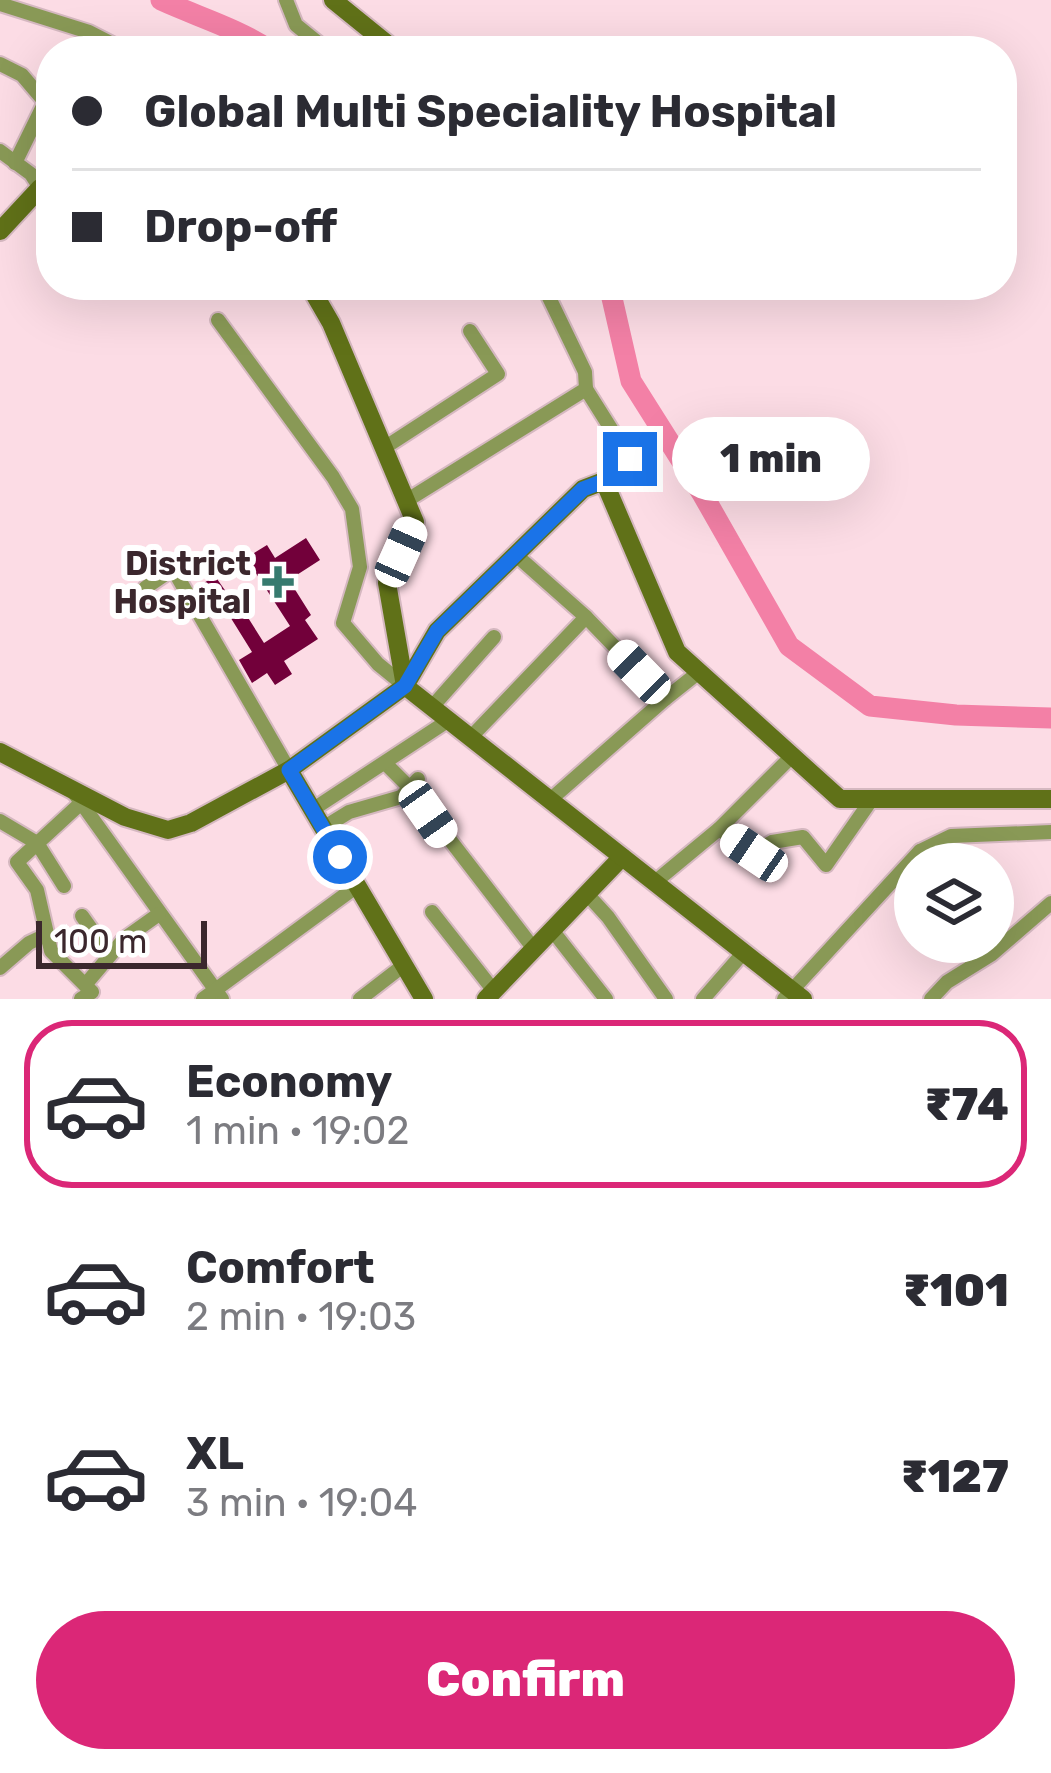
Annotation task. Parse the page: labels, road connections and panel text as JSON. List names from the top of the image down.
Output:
{
  "places": {
    "health": ["District Hospital"]
  },
  "scale_bar": "100 m",
  "page": {
    "banner": ["Global Multi Speciality Hospital", "Drop-off"],
    "bubble": "1 min",
    "scale": "100 m",
    "list": [
      {
        "name": "Economy",
        "note": "1 min · 19:02",
        "value": "₹74"
      },
      {
        "name": "Comfort",
        "note": "2 min · 19:03",
        "value": "₹101"
      },
      {
        "name": "XL",
        "note": "3 min · 19:04",
        "value": "₹127"
      }
    ],
    "buttons": "Confirm"
  }
}
